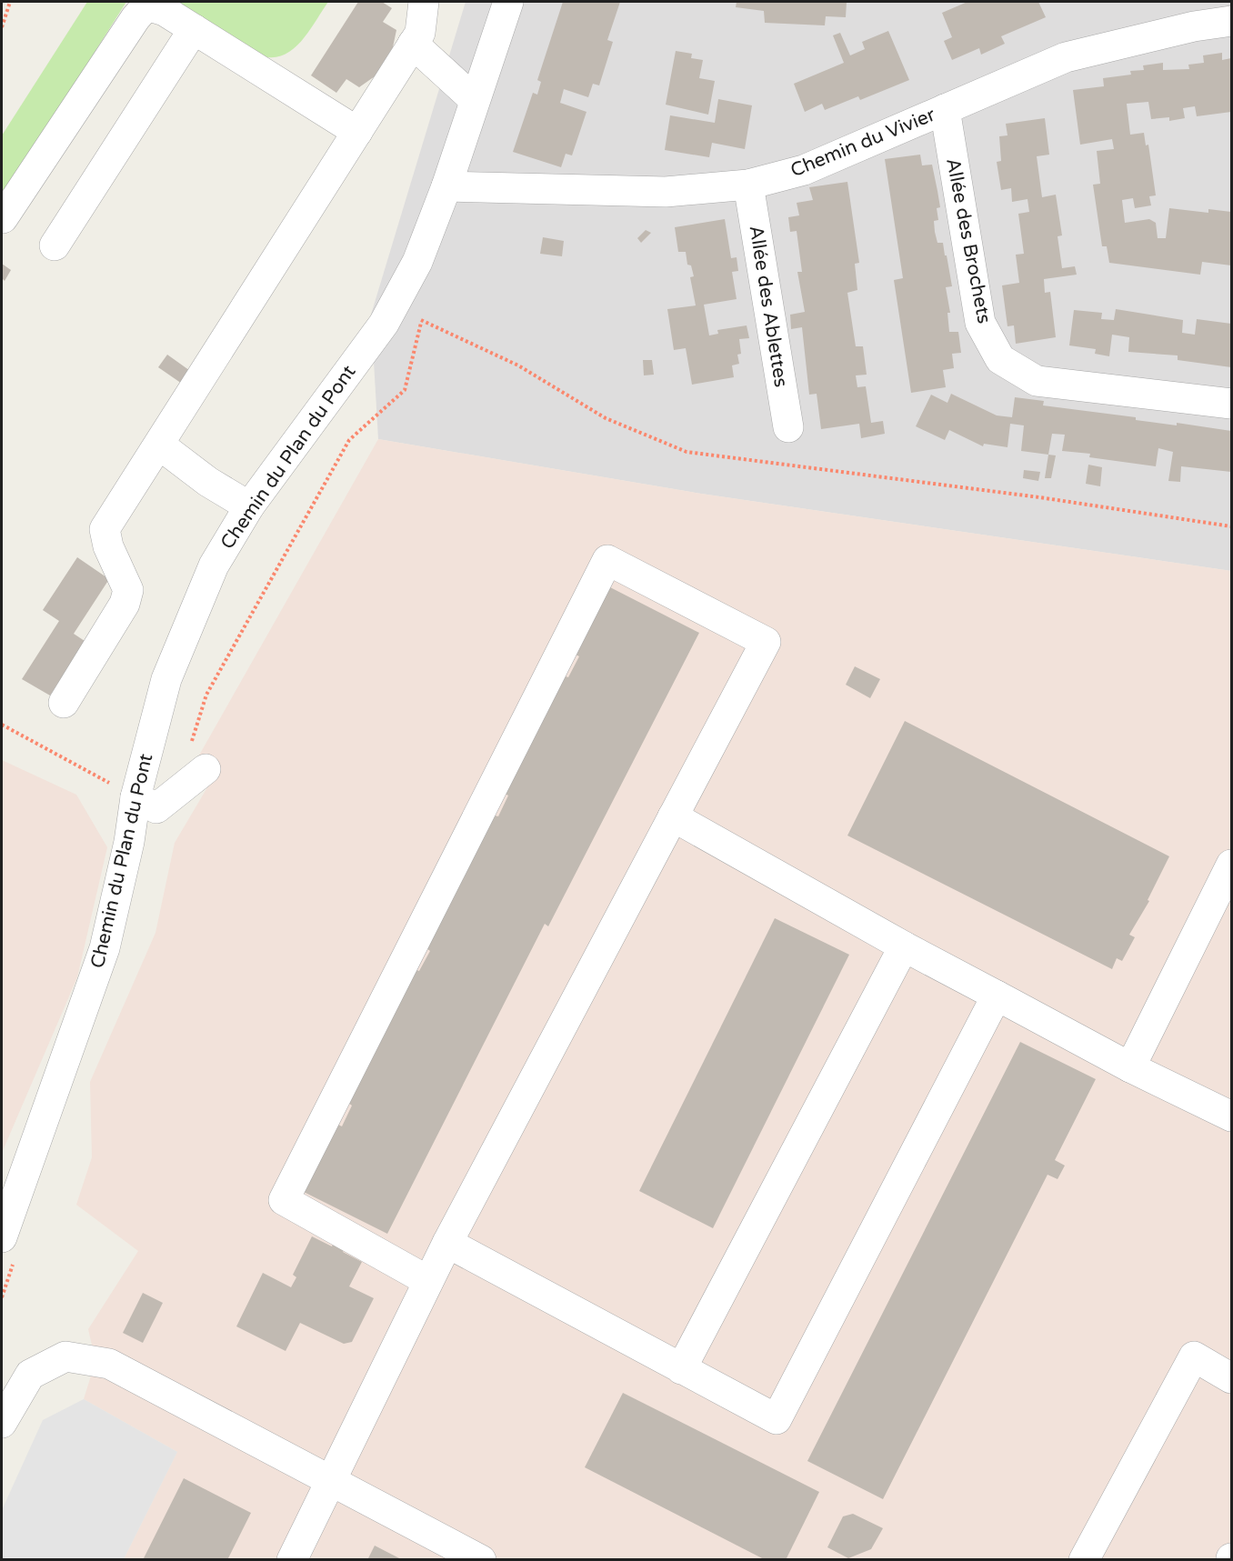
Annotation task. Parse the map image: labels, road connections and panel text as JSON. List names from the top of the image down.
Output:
{
  "streets": {
    "street": [
      "Chemin du Vivier",
      "Allée des Brochets",
      "Allée des Ablettes",
      "Chemin du Plan du Pont"
    ]
  },
  "crossings": [
    ["Chemin du Vivier", "Allée des Brochets"],
    ["Chemin du Vivier", "Allée des Ablettes"],
    ["Chemin du Vivier", "Chemin du Plan du Pont"]
  ]
}
